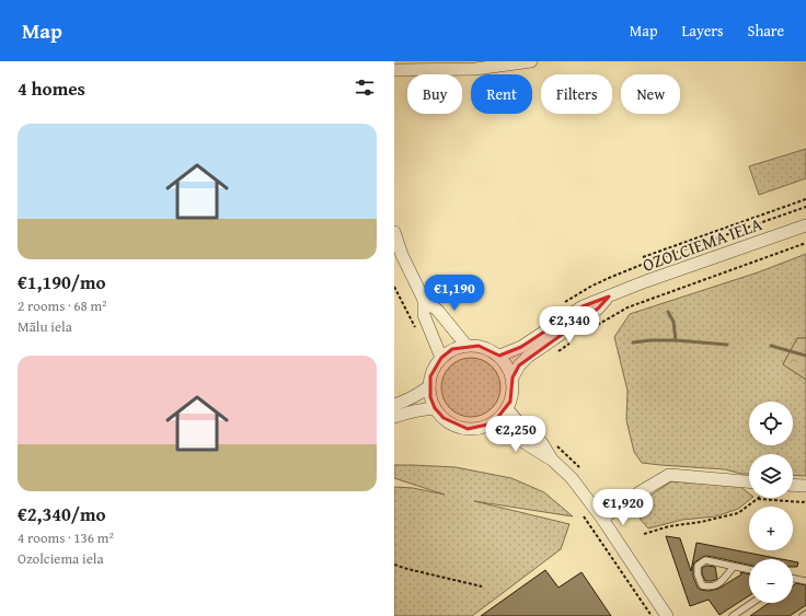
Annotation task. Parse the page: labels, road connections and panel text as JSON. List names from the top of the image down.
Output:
{
  "streets": {
    "street": ["OZOLCIEMA IELA"]
  },
  "page": {
    "header": "Map",
    "nav": ["Map", "Layers", "Share"],
    "heading": "4 homes",
    "chip": [
      "Buy",
      "Rent",
      "Filters",
      "New"
    ],
    "list": [
      {
        "name": "€1,190/mo",
        "note": "2 rooms · 68 m² · Mālu iela"
      },
      {
        "name": "€2,340/mo",
        "note": "4 rooms · 136 m² · Ozolciema iela"
      }
    ],
    "price": [
      "€1,190",
      "€2,340",
      "€2,250",
      "€1,920"
    ],
    "map_buttons": ["+", "−"]
  }
}
